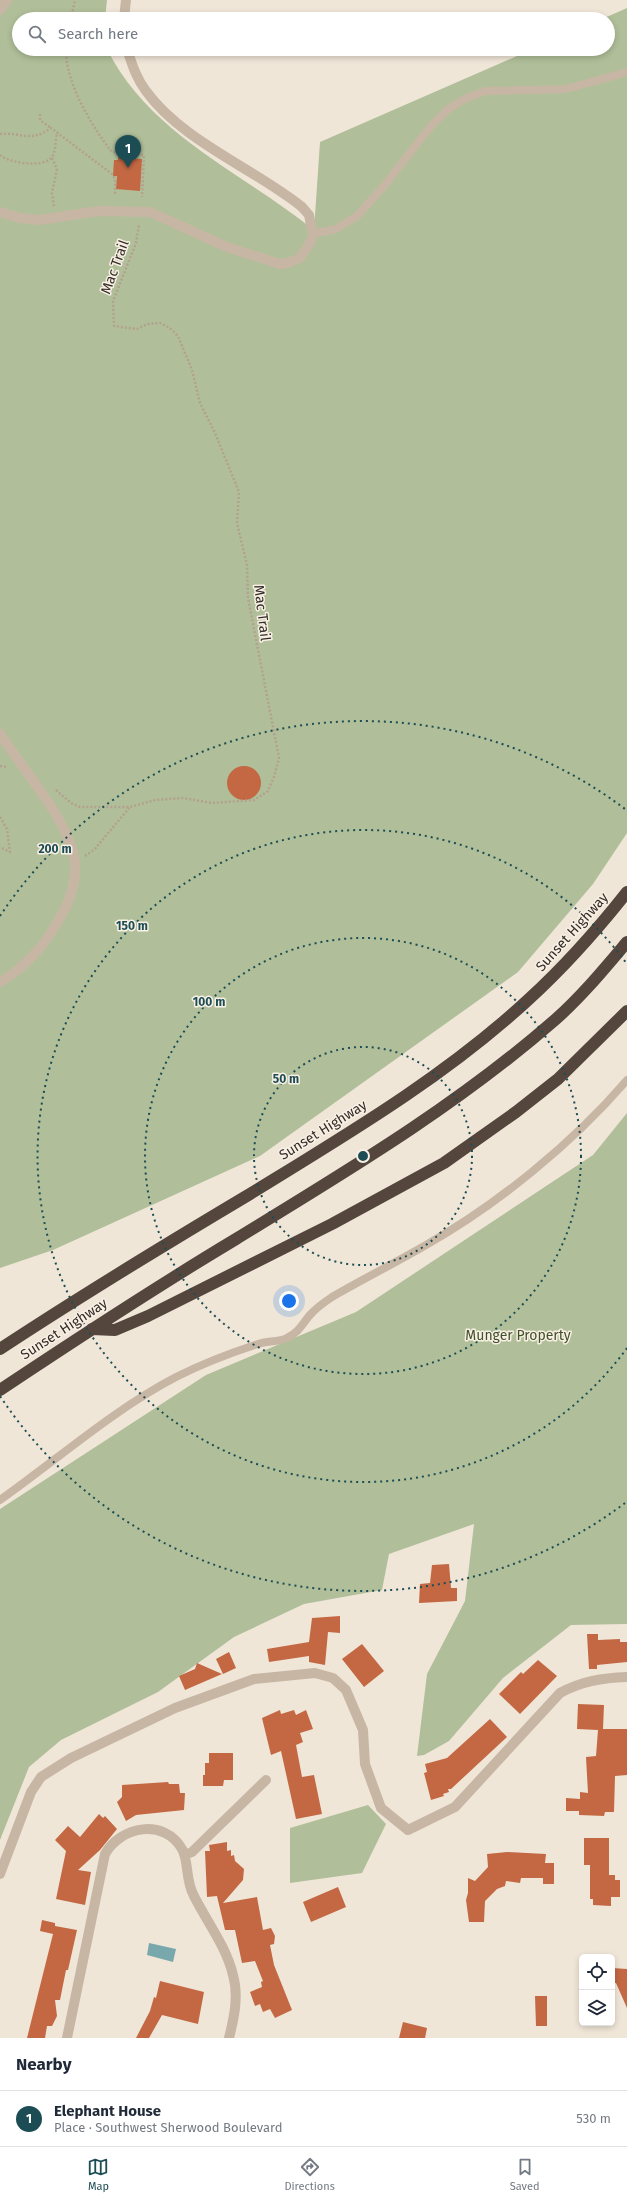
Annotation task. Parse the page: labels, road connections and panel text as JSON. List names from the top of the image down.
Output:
{
  "streets": {
    "highway": ["Sunset Highway"],
    "path": ["Mac Trail"]
  },
  "parks": ["Munger Property"],
  "page": {
    "search": "Search here",
    "pins": "1",
    "heading": "Nearby",
    "list": [
      {
        "mark": "1",
        "name": "Elephant House",
        "note": "Place · Southwest Sherwood Boulevard",
        "value": "530 m"
      }
    ],
    "nav": ["Map", "Directions", "Saved"]
  },
  "rings": [
    "200 m",
    "150 m",
    "100 m",
    "50 m"
  ]
}
